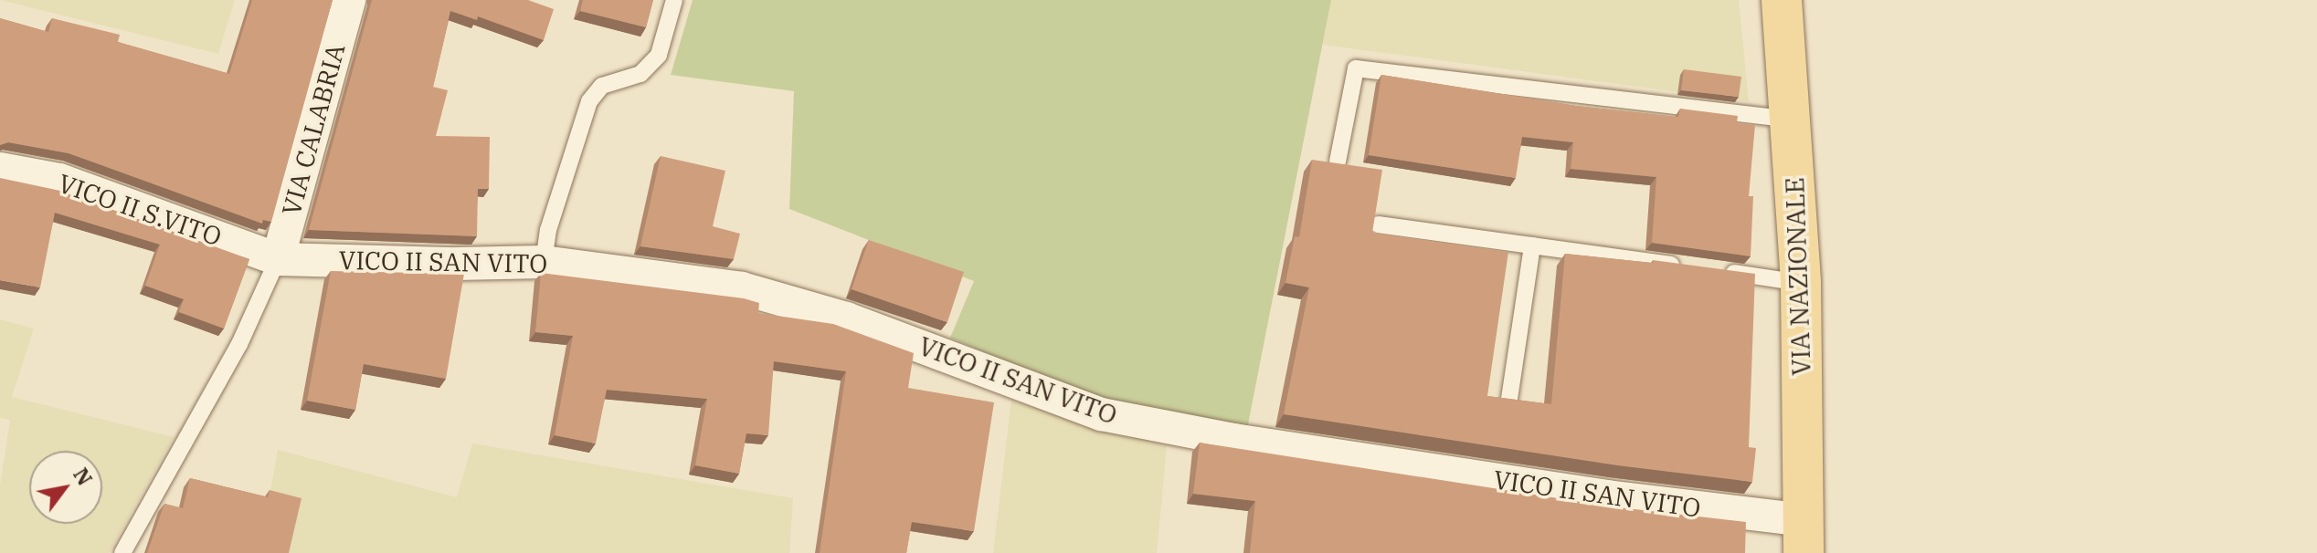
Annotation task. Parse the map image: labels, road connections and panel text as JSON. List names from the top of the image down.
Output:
{
  "streets": {
    "main road": ["VIA NAZIONALE"],
    "street": ["VIA CALABRIA", "VICO II S.VITO", "VICO II SAN VITO"]
  },
  "crossings": [
    ["VIA CALABRIA", "VICO II S.VITO"],
    ["VIA CALABRIA", "VICO II SAN VITO"],
    ["VICO II S.VITO", "VICO II SAN VITO"],
    ["VICO II SAN VITO", "VIA NAZIONALE"]
  ],
  "north": "top right"
}
